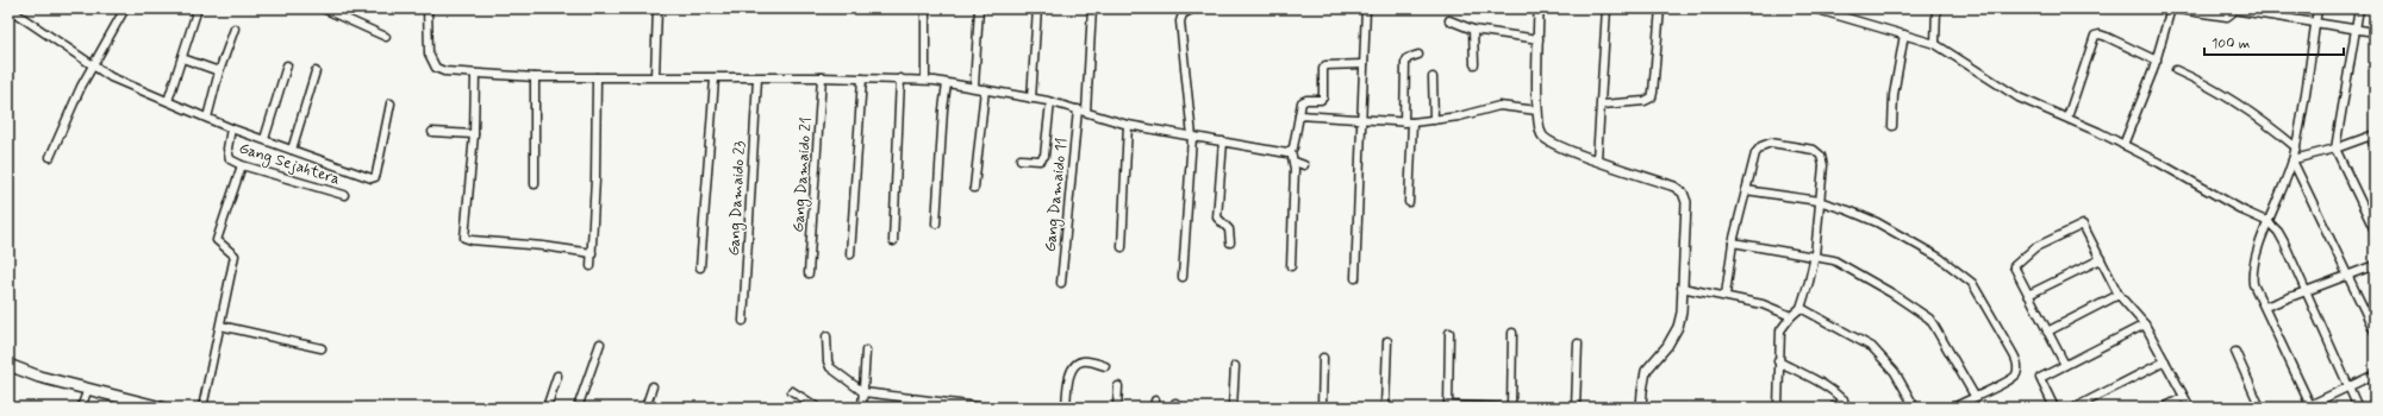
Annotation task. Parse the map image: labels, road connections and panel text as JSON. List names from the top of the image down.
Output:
{
  "streets": {
    "street": [
      "Gang Sejahtera",
      "Gang Damaido 21",
      "Gang Damaido 11",
      "Gang Damaido 23"
    ]
  },
  "scale_bar": "100 m"
}
